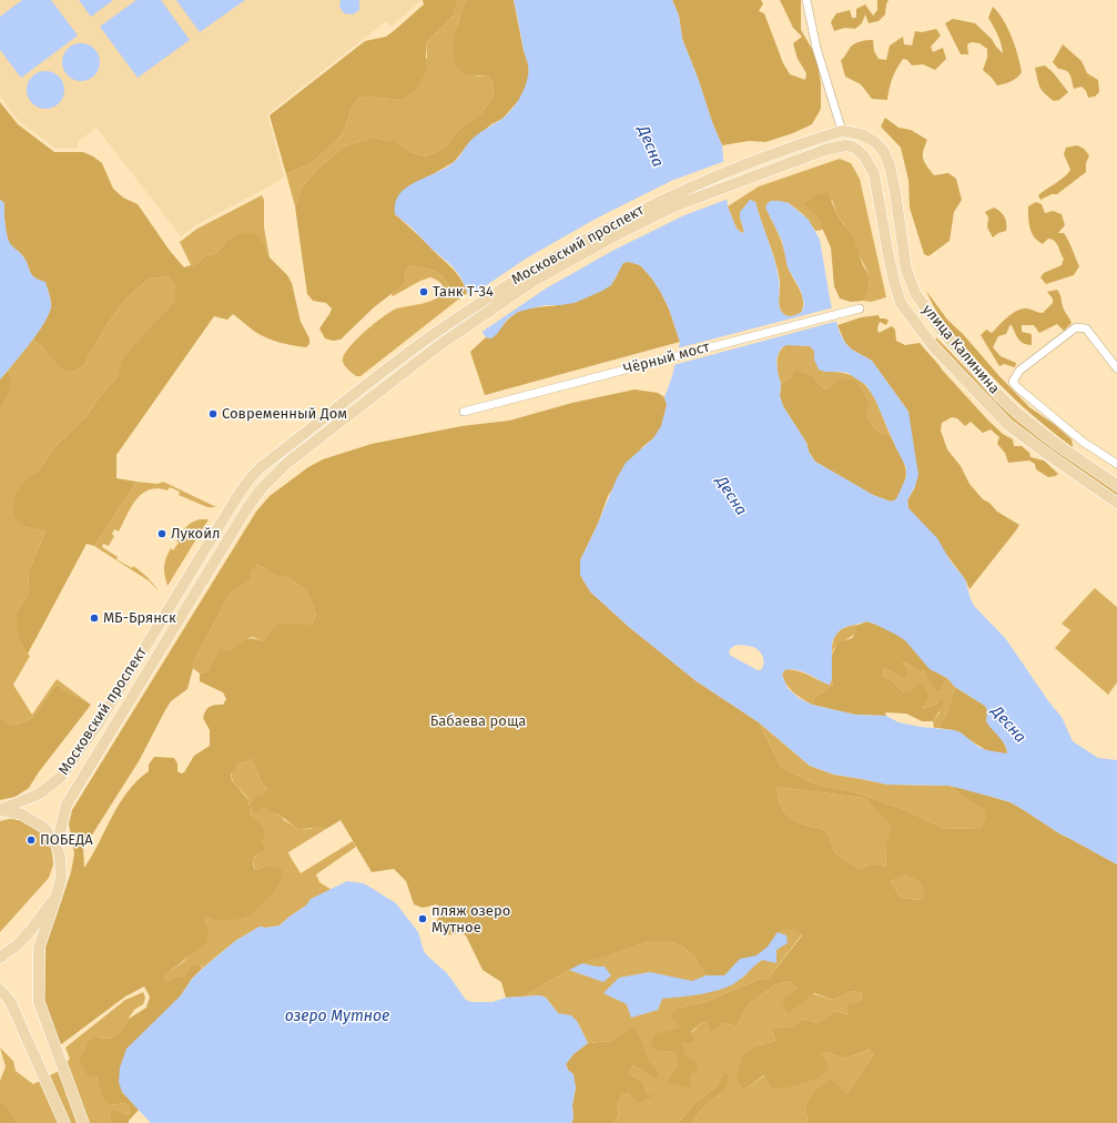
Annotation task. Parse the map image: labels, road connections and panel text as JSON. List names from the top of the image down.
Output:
{
  "streets": {
    "main road": ["Московский проспект", "улица Калинина"],
    "street": ["Чёрный мост"]
  },
  "crossings": [
    ["Московский проспект", "улица Калинина"]
  ],
  "water": ["Десна", "озеро Мутное"],
  "parks": ["Бабаева роща"],
  "places": [
    "Танк Т-34",
    "Современный Дом",
    "Лукойл",
    "МБ-Брянск",
    "ПОБЕДА",
    "пляж озеро Мутное"
  ]
}
